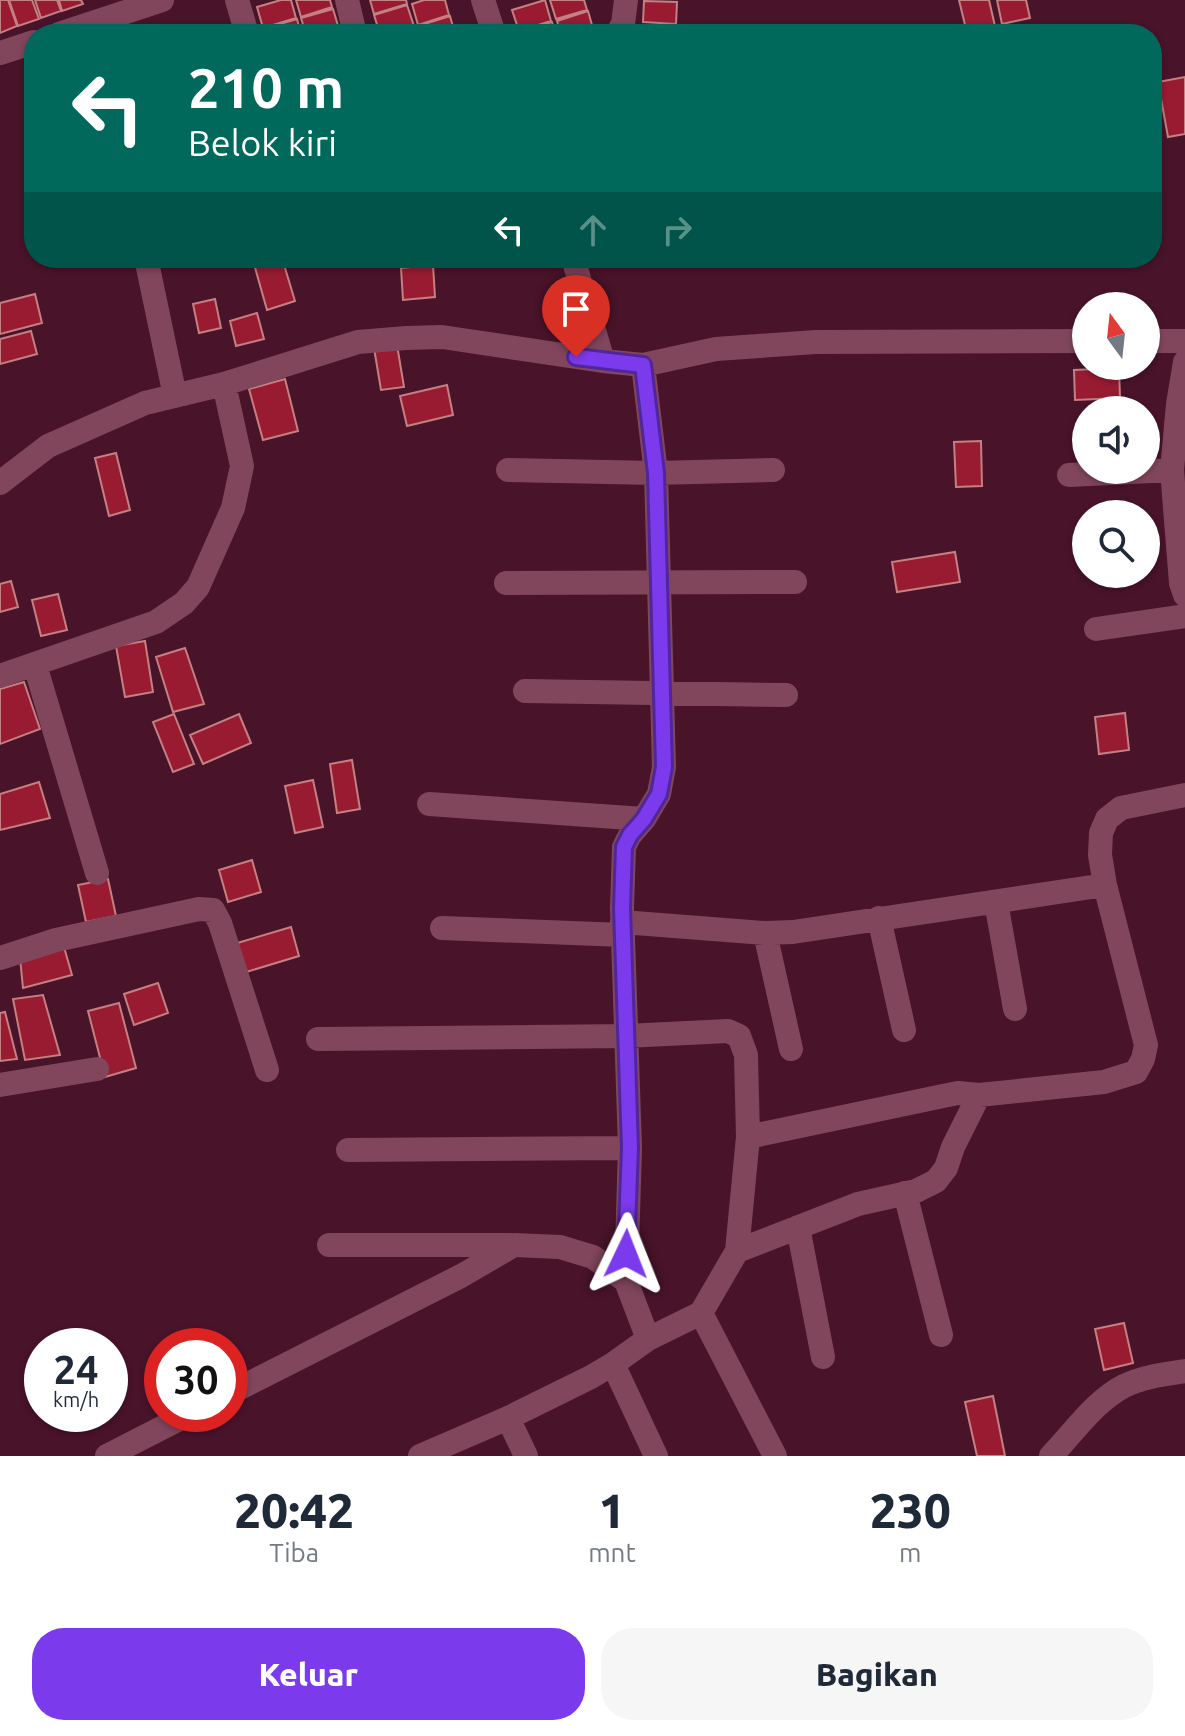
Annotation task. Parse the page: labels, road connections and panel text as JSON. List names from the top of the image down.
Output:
{
  "north": "top",
  "page": {
    "turn": ["210 m", "Belok kiri"],
    "speed": "24 km/h",
    "limit": "30",
    "eta": [
      "20:42",
      "Tiba",
      "1",
      "mnt",
      "230",
      "m"
    ],
    "buttons": ["Keluar", "Bagikan"]
  }
}
